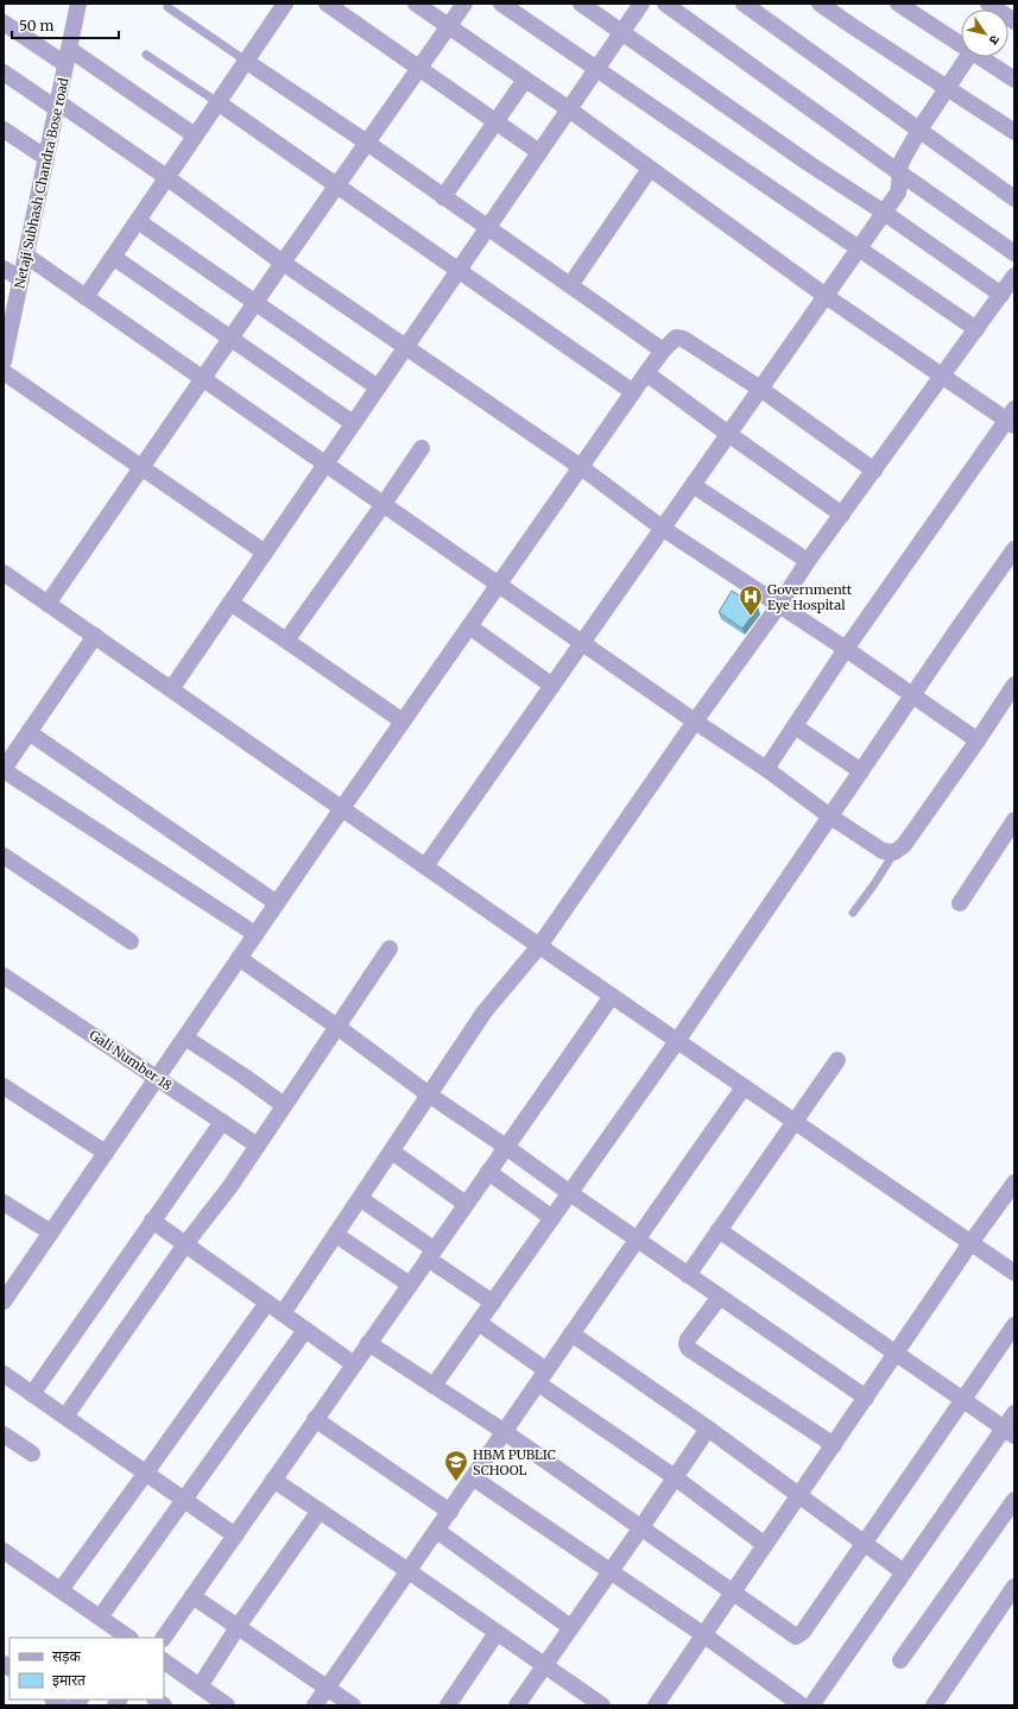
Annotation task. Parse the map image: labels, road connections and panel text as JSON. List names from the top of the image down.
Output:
{
  "streets": {
    "street": ["Netaji Subhash Chandra Bose road", "Gali Number 18"]
  },
  "places": {
    "hospital": ["Governmentt Eye Hospital"],
    "school or university": ["HBM PUBLIC SCHOOL"]
  },
  "legend": ["सड़क", "इमारत"],
  "scale_bar": "50 m",
  "north": "bottom right"
}
